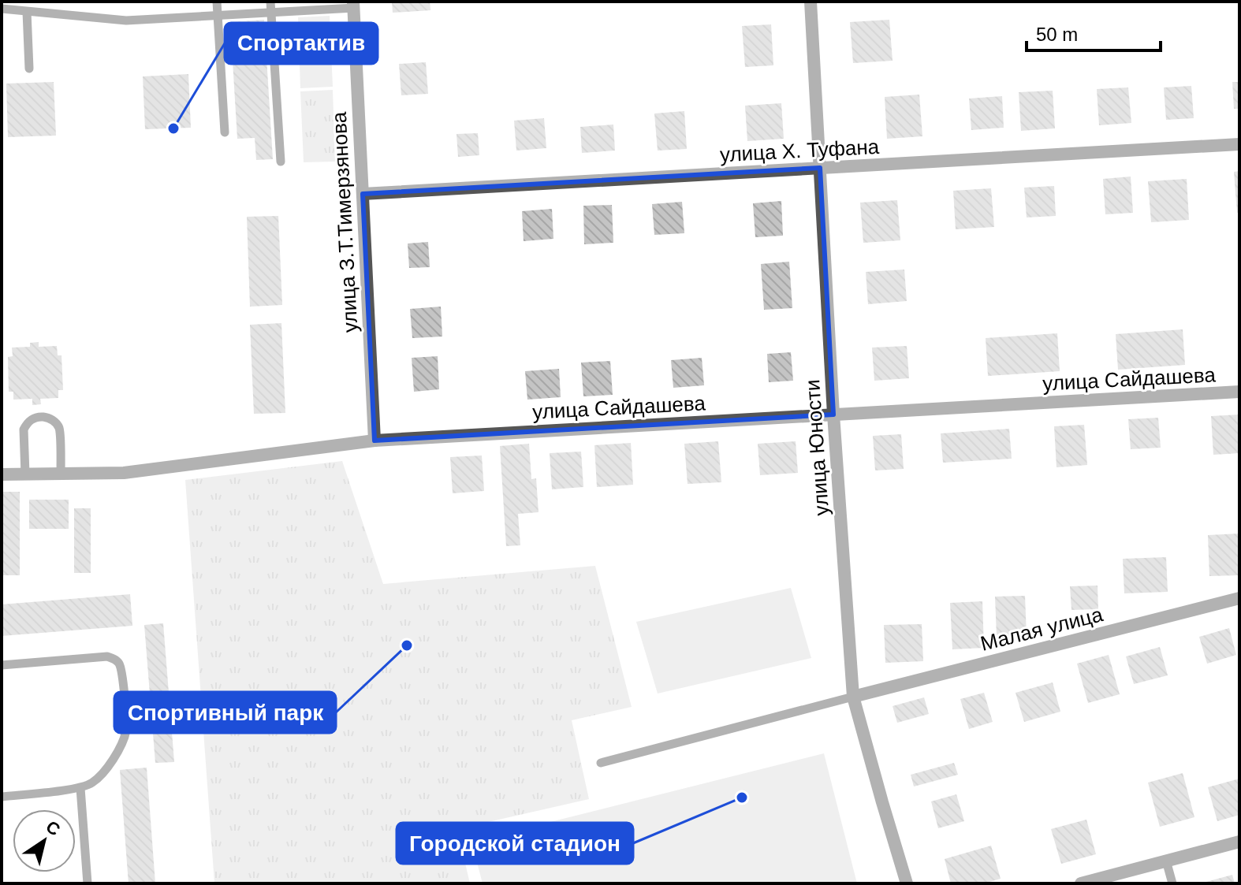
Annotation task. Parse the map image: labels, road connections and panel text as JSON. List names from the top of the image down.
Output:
{
  "streets": {
    "street": [
      "улица Х. Туфана",
      "улица З.Т.Тимерзянова",
      "улица Сайдашева",
      "улица Юности",
      "Малая улица"
    ]
  },
  "crossings": [
    ["улица Х. Туфана", "улица З.Т.Тимерзянова"],
    ["улица Х. Туфана", "улица Юности"],
    ["улица З.Т.Тимерзянова", "улица Сайдашева"],
    ["улица Сайдашева", "улица Юности"],
    ["улица Юности", "Малая улица"]
  ],
  "places": ["Спортактив", "Спортивный парк", "Городской стадион"],
  "scale_bar": "50 m",
  "north": "top right"
}
